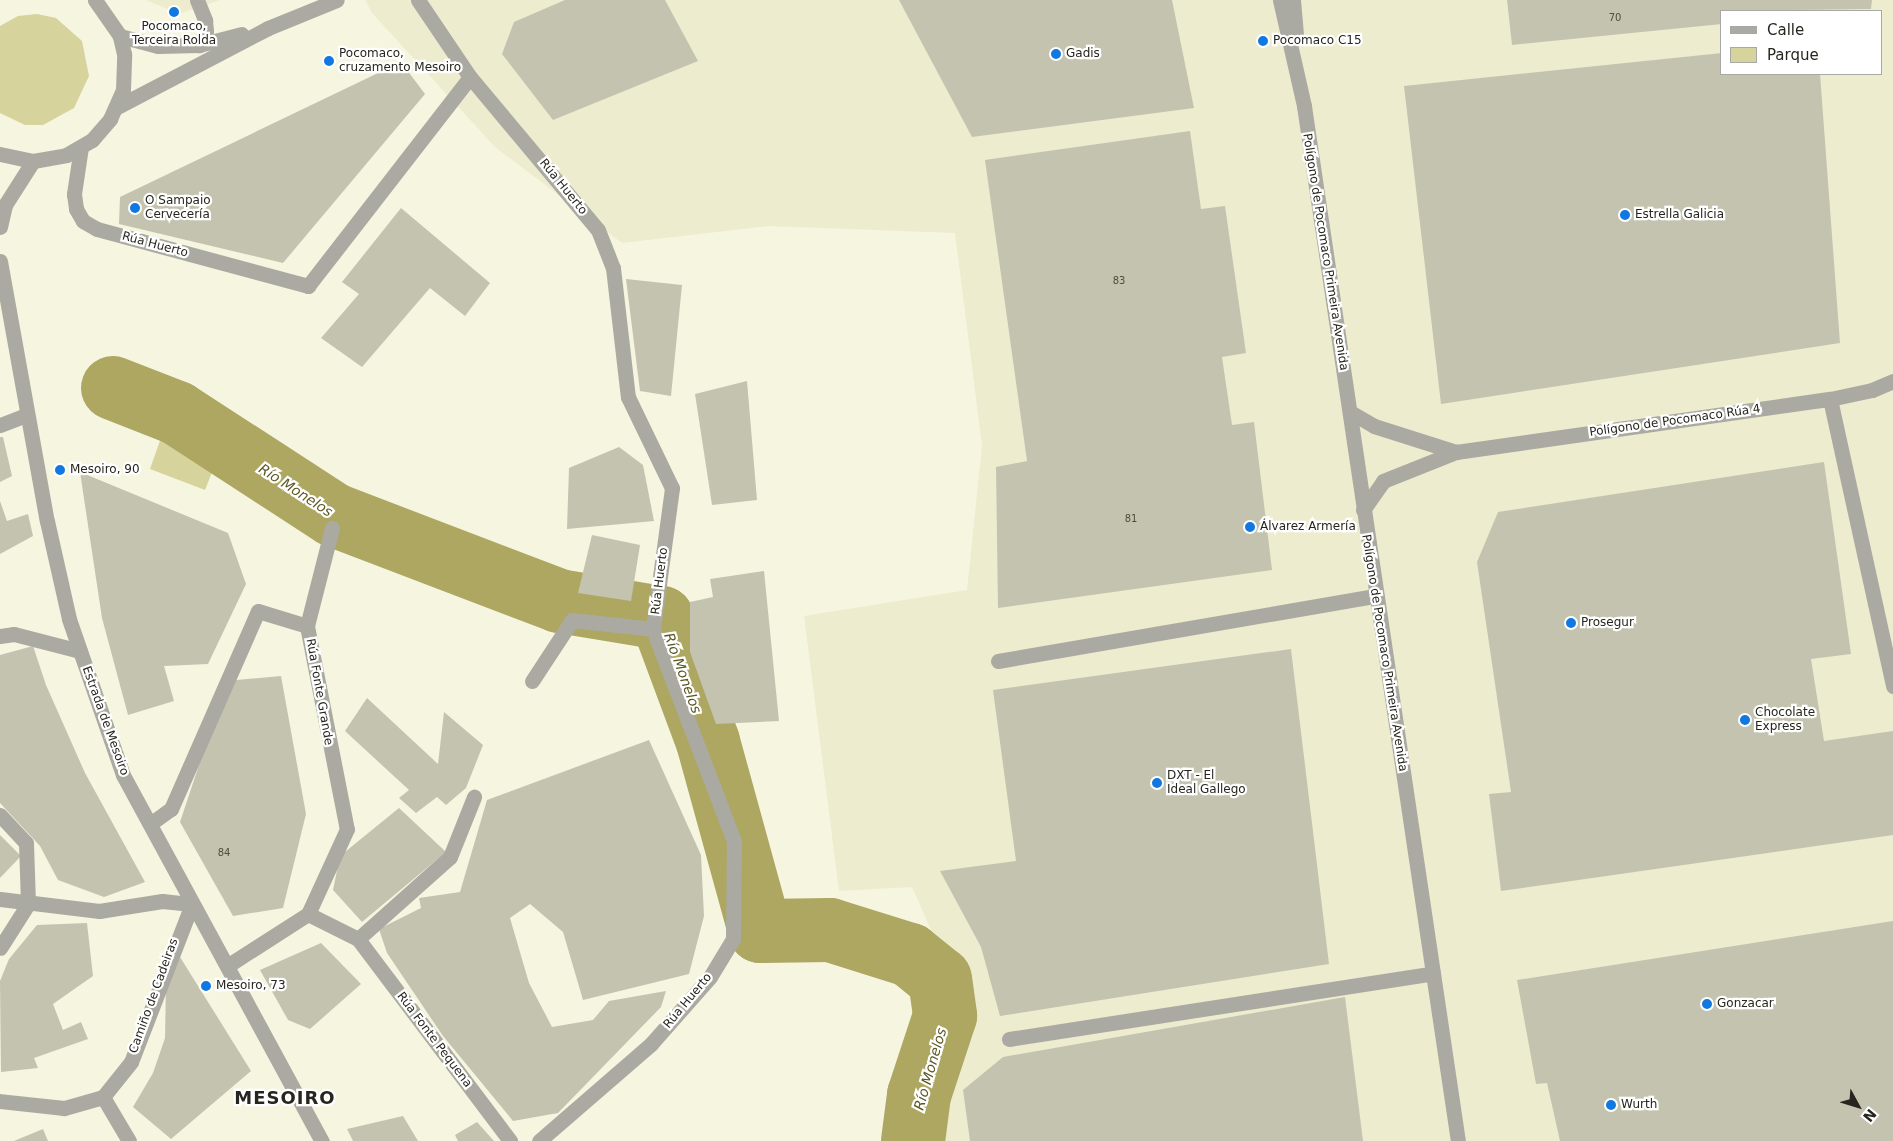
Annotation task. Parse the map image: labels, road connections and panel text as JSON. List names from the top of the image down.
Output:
{
  "streets": {
    "street": [
      "Rúa Huerto",
      "Polígono de Pocomaco Primeira Avenida",
      "Polígono de Pocomaco Rúa 4",
      "Rúa Fonte Grande",
      "Estrada de Mesoiro",
      "Camiño de Cadeiras",
      "Rúa Fonte Pequena"
    ]
  },
  "crossings": [
    ["Polígono de Pocomaco Primeira Avenida", "Polígono de Pocomaco Rúa 4"],
    ["Rúa Fonte Grande", "Estrada de Mesoiro"],
    ["Rúa Fonte Grande", "Rúa Fonte Pequena"],
    ["Estrada de Mesoiro", "Camiño de Cadeiras"]
  ],
  "districts": ["MESOIRO"],
  "water": ["Río Monelos"],
  "places": [
    "Pocomaco, Terceira Rolda",
    "Pocomaco C15",
    "Gadis",
    "Pocomaco, cruzamento Mesoiro",
    "O Sampaio Cervecería",
    "Estrella Galicia",
    "Mesoiro, 90",
    "Álvarez Armería",
    "Prosegur",
    "Chocolate Express",
    "DXT - El Ideal Gallego",
    "Mesoiro, 73",
    "Gonzacar",
    "Wurth"
  ],
  "house_numbers": [
    "70",
    "83",
    "81",
    "84"
  ],
  "legend": ["Calle", "Parque"],
  "north": "bottom right"
}
